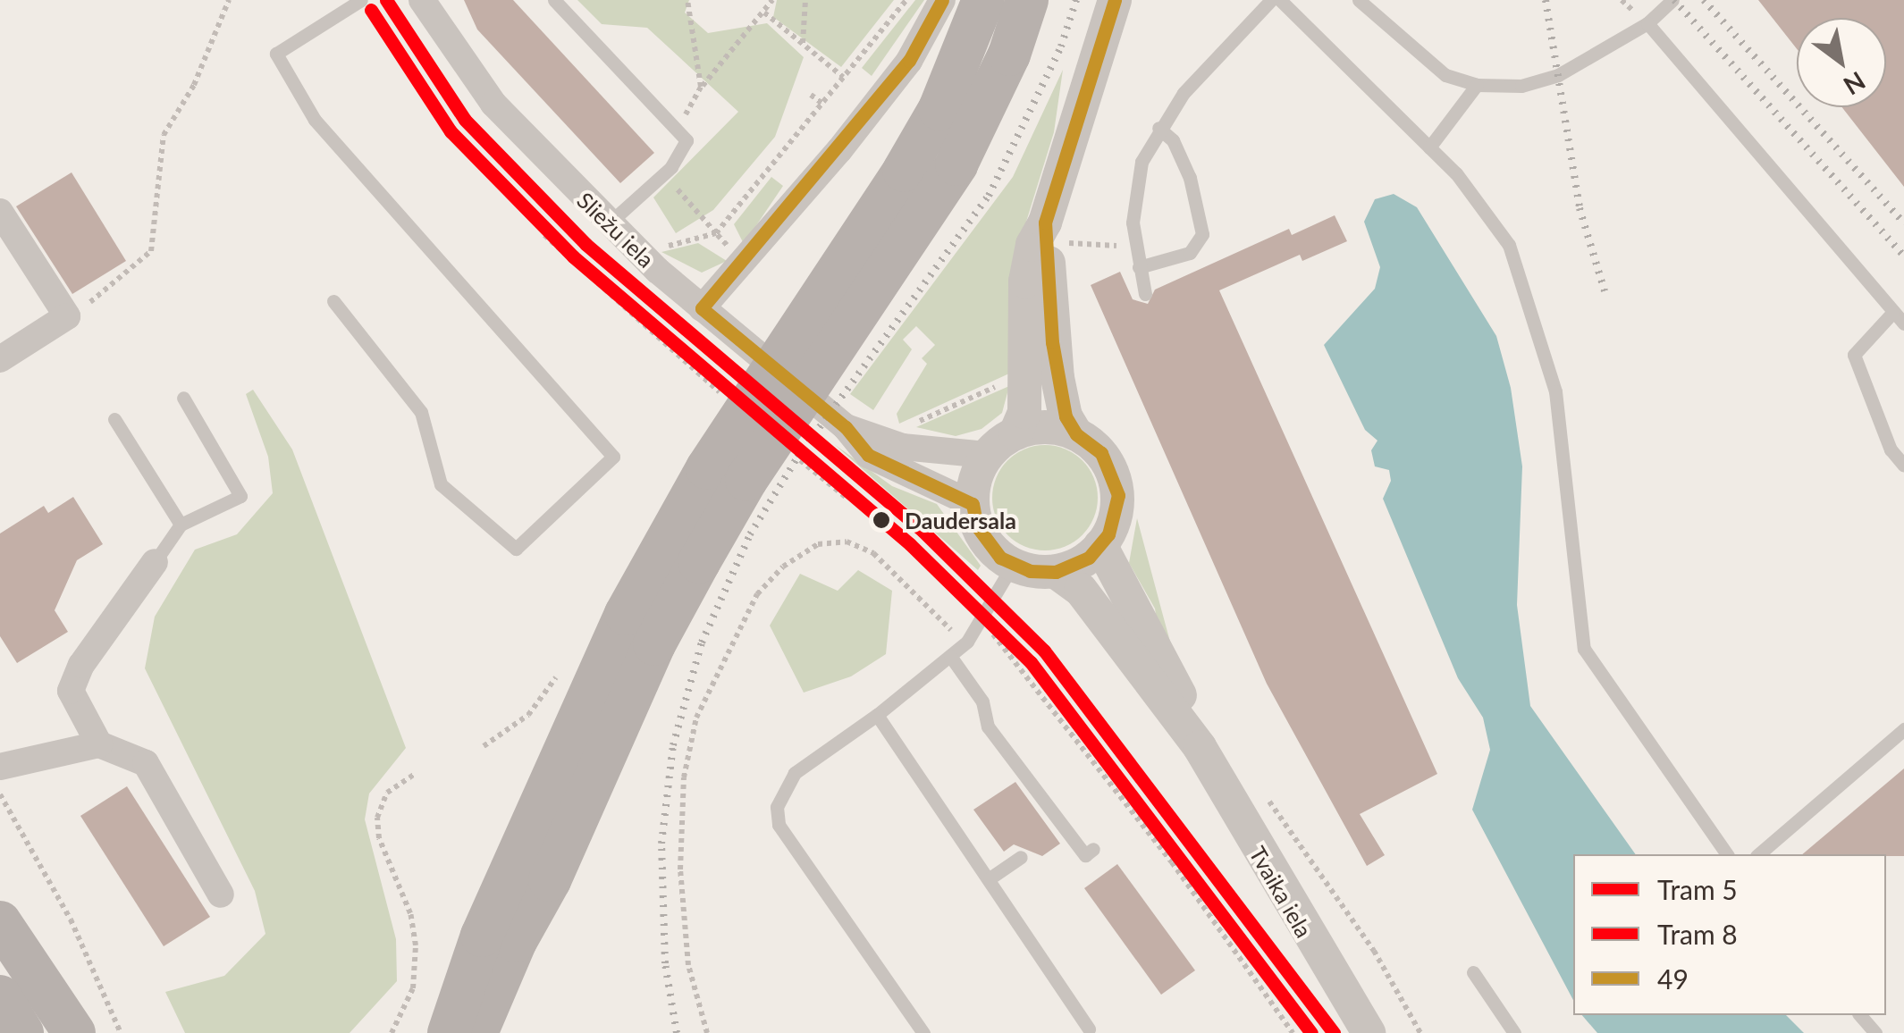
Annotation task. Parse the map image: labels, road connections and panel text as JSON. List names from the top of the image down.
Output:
{
  "streets": {
    "street": ["Sliežu iela", "Tvaika iela"]
  },
  "crossings": [
    ["Sliežu iela", "Tvaika iela"]
  ],
  "places": ["Daudersala"],
  "lines": ["tram line 5", "transit line 49", "tram line 8"],
  "legend": ["Tram 5", "Tram 8", "49"],
  "north": "bottom right"
}
